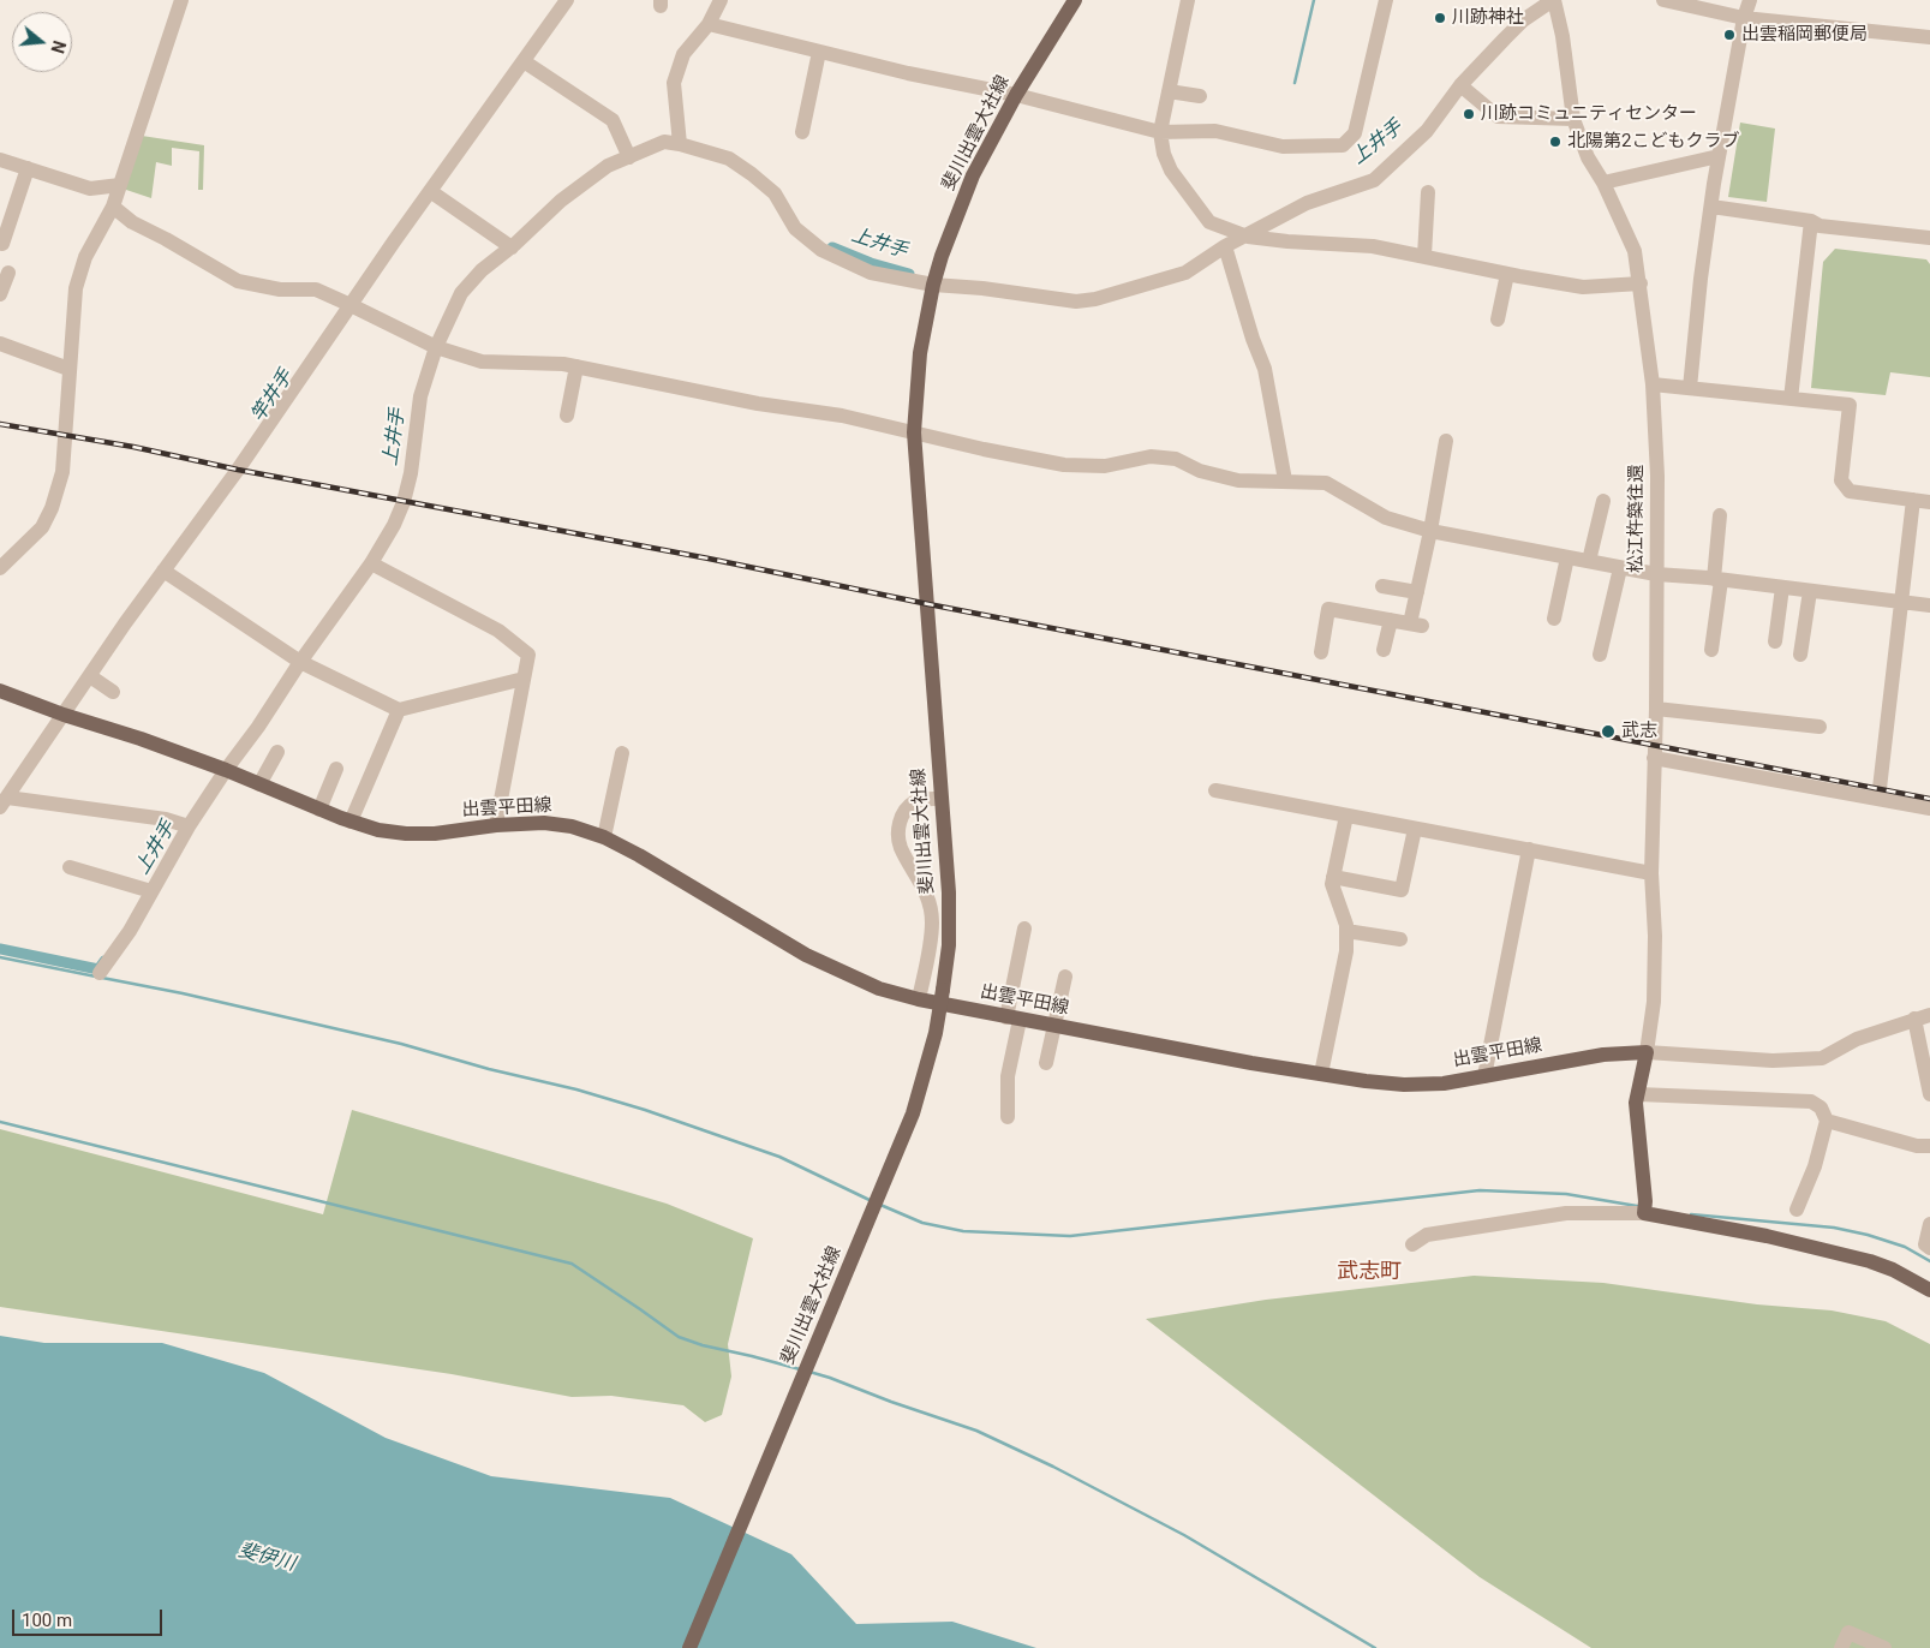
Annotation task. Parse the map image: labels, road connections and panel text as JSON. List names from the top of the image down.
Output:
{
  "streets": {
    "main road": ["斐川出雲大社線", "出雲平田線"],
    "street": ["松江杵築往還"]
  },
  "crossings": [
    ["松江杵築往還", "出雲平田線"]
  ],
  "districts": ["武志町"],
  "water": ["上井手", "竿井手", "斐伊川"],
  "places": [
    "川跡神社",
    "出雲稲岡郵便局",
    "川跡コミュニティセンター",
    "北陽第2こどもクラブ",
    "武志"
  ],
  "scale_bar": "100 m",
  "north": "right"
}
